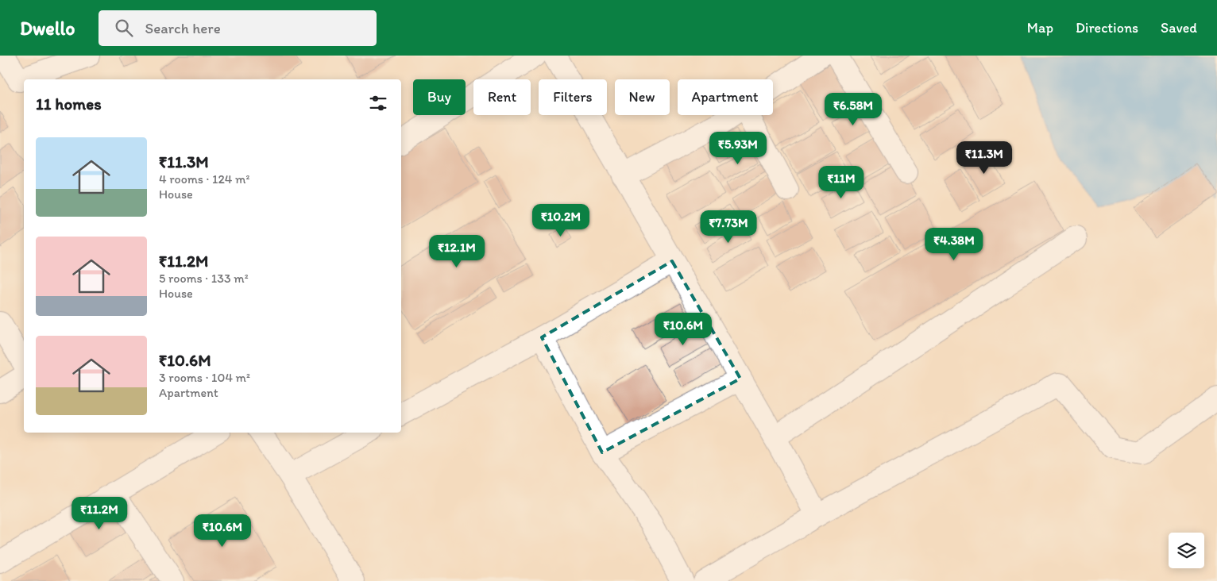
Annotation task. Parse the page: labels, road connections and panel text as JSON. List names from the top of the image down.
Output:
{
  "page": {
    "header": "Dwello",
    "search": "Search here",
    "nav": ["Map", "Directions", "Saved"],
    "chip": [
      "Buy",
      "Rent",
      "Filters",
      "New",
      "Apartment"
    ],
    "heading": "11 homes",
    "price": [
      "₹6.58M",
      "₹5.93M",
      "₹11.3M",
      "₹11M",
      "₹10.2M",
      "₹7.73M",
      "₹4.38M",
      "₹12.1M",
      "₹10.6M",
      "₹11.2M",
      "₹10.6M"
    ],
    "list": [
      {
        "name": "₹11.3M",
        "note": "4 rooms · 124 m² · House"
      },
      {
        "name": "₹11.2M",
        "note": "5 rooms · 133 m² · House"
      },
      {
        "name": "₹10.6M",
        "note": "3 rooms · 104 m² · Apartment"
      }
    ]
  }
}
